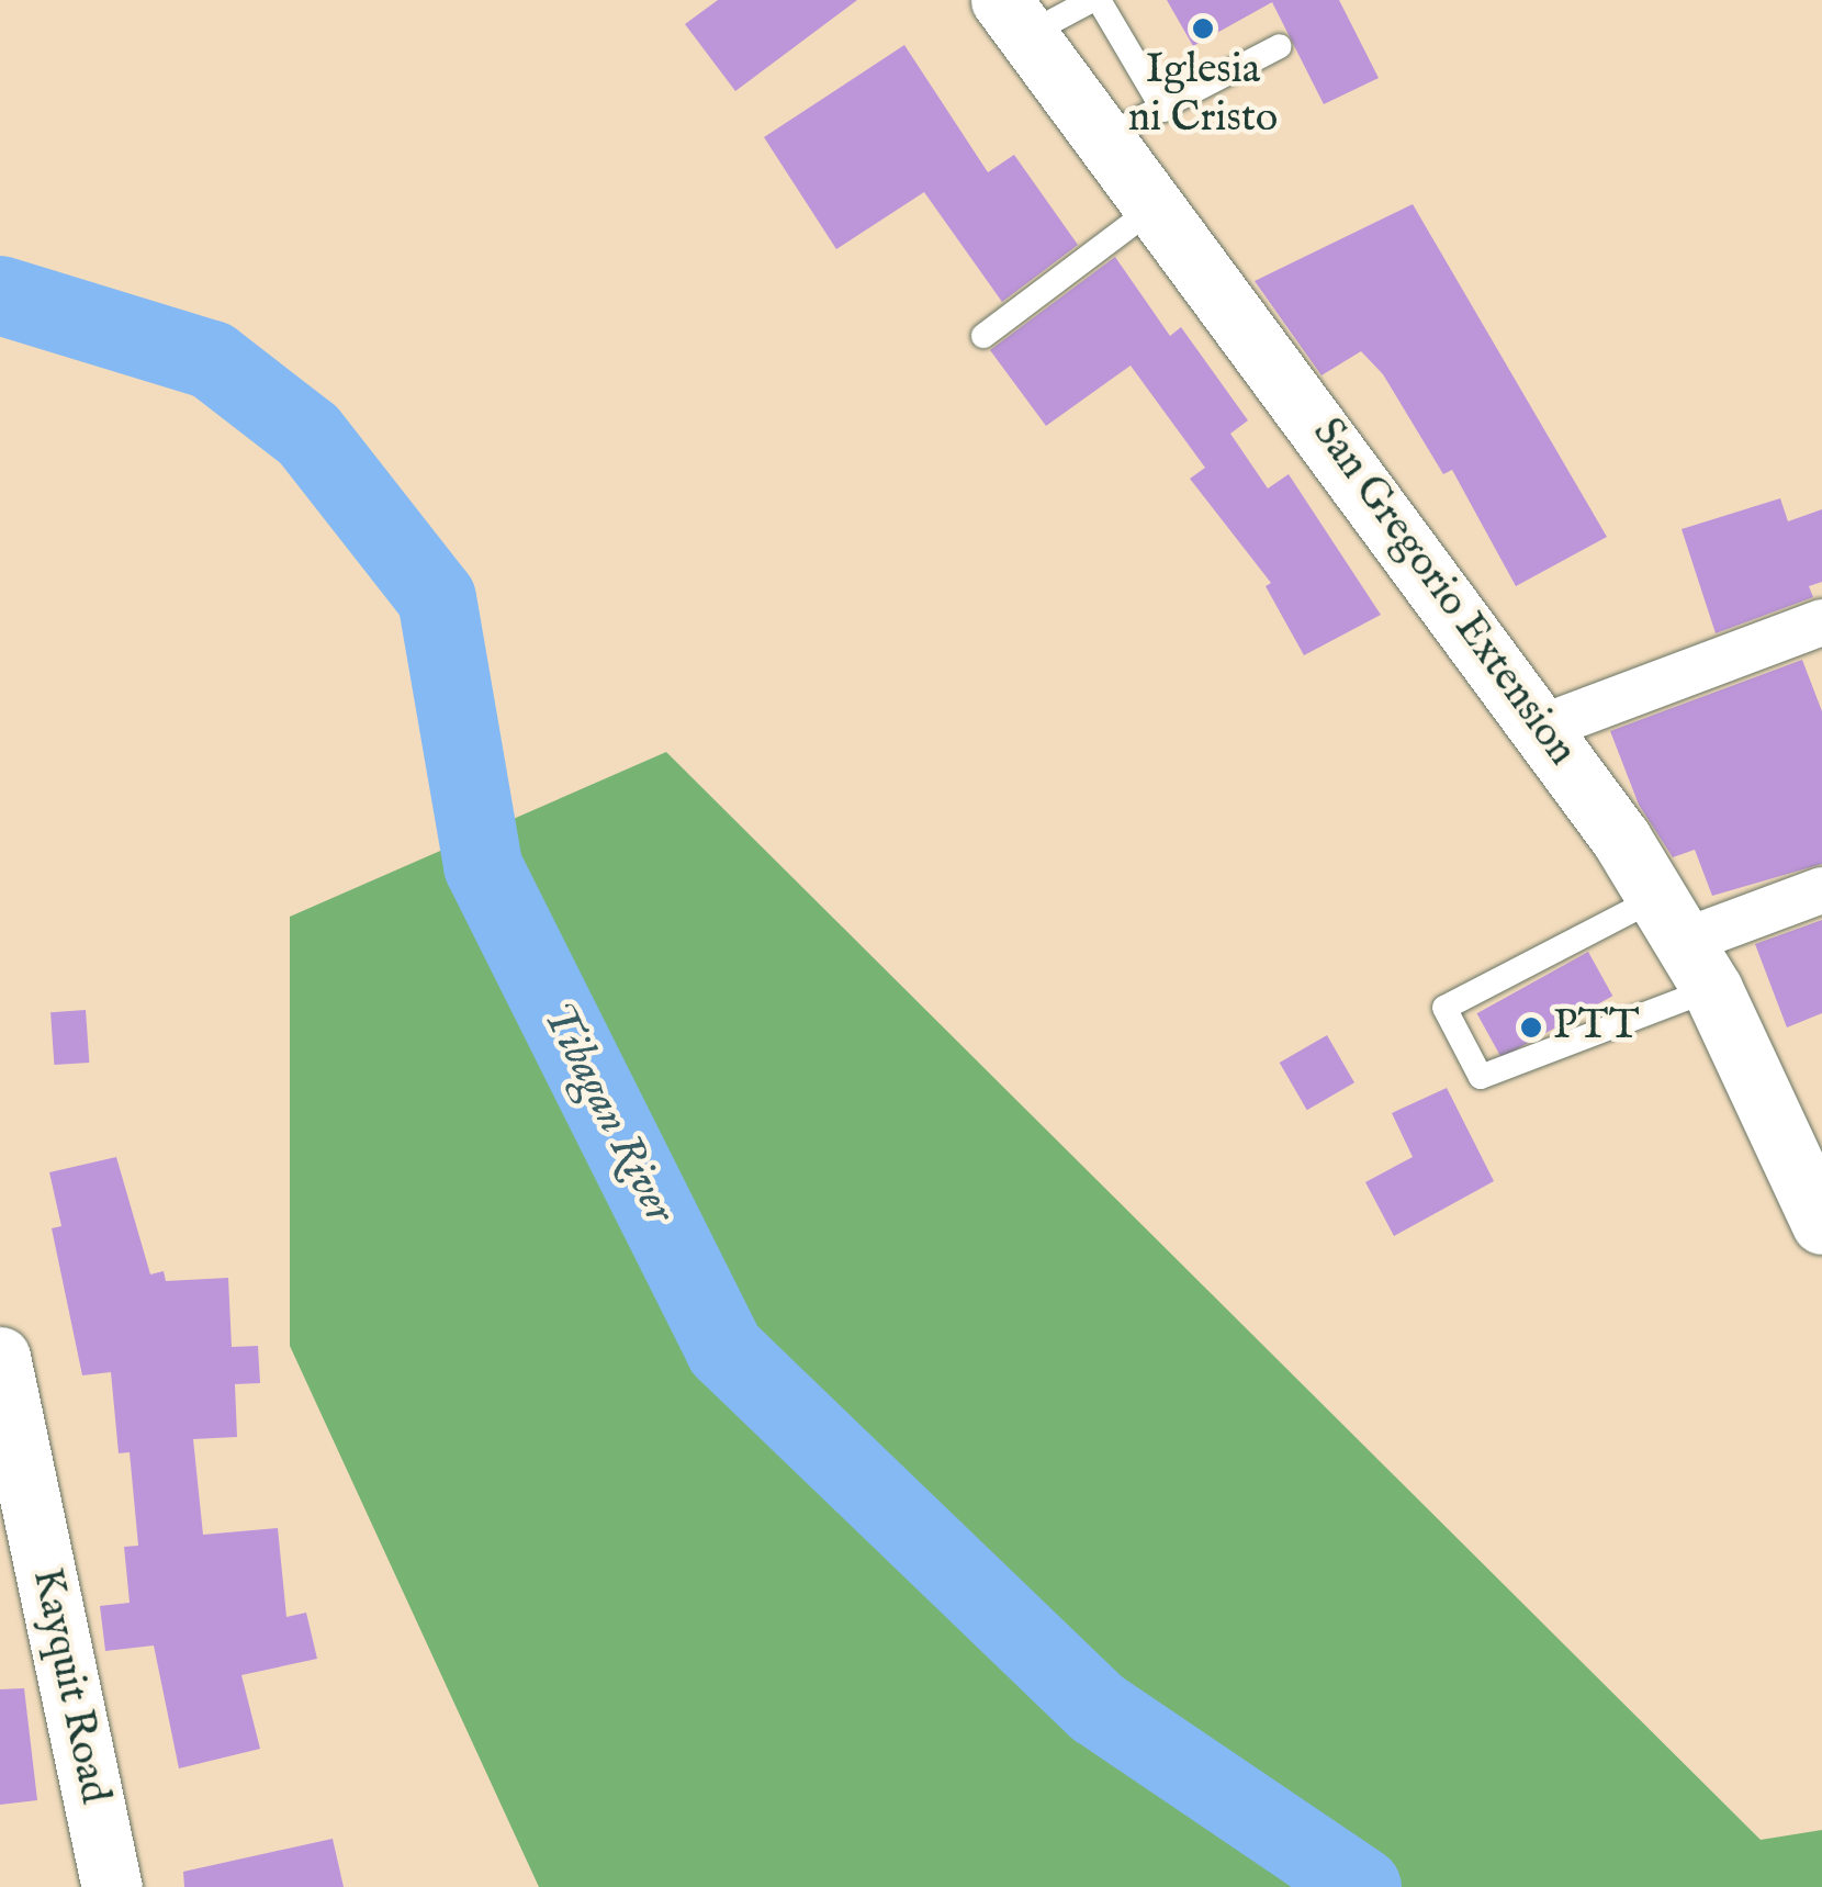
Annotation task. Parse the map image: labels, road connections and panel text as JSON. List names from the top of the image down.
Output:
{
  "streets": {
    "main road": ["San Gregorio Extension", "Kayquit Road"]
  },
  "water": ["Tibagan River"],
  "places": ["Iglesia ni Cristo", "PTT"]
}
